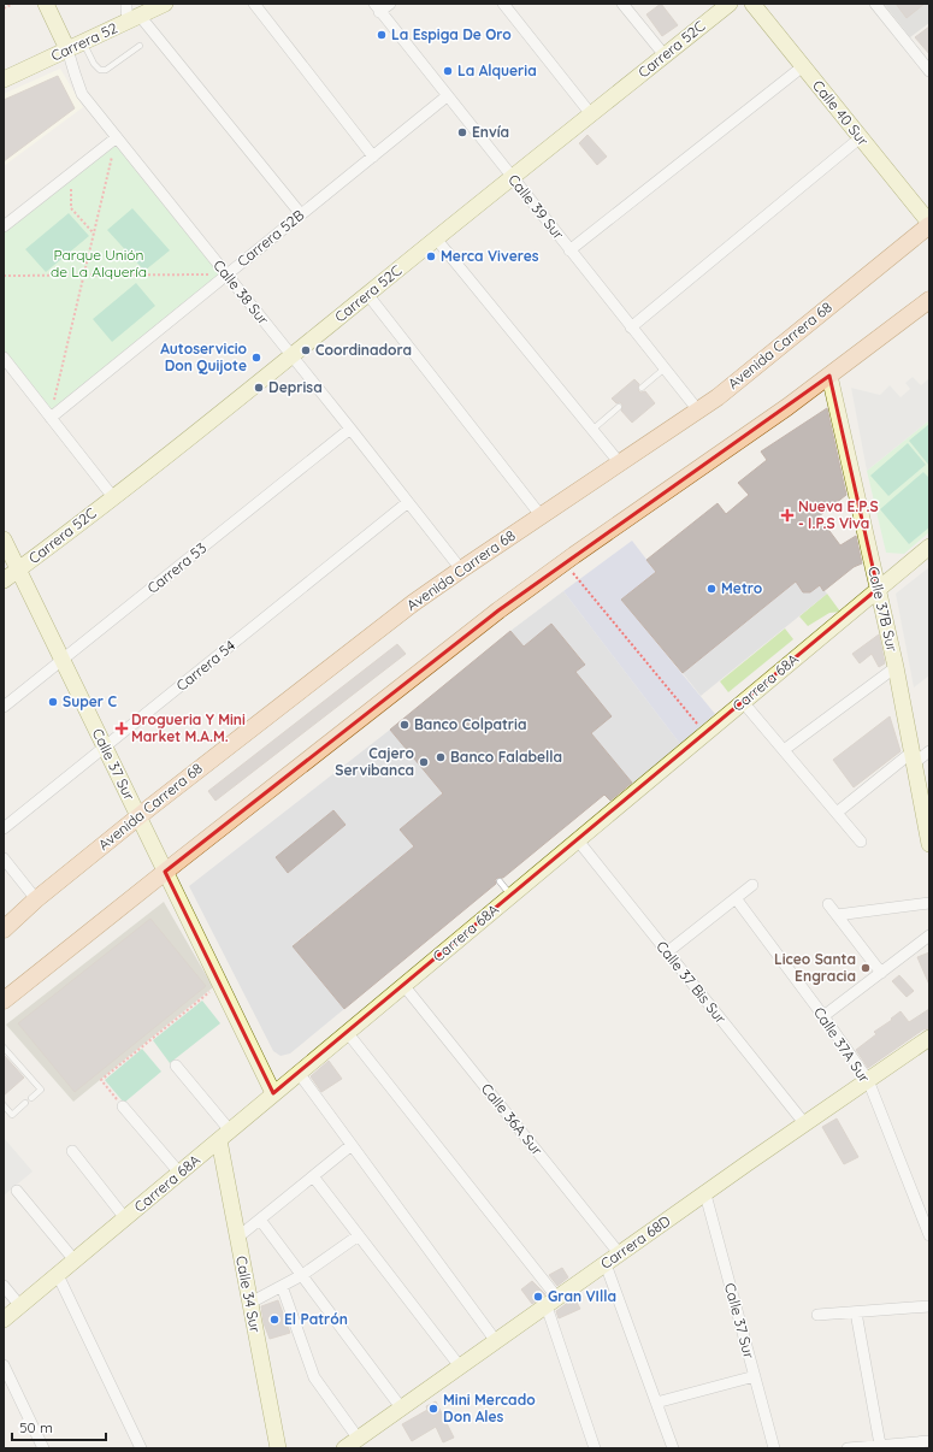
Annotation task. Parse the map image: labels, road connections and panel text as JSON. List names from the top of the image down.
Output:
{
  "streets": {
    "main road": ["Avenida Carrera 68"],
    "street": [
      "Carrera 52",
      "Carrera 52C",
      "Calle 40 Sur",
      "Calle 39 Sur",
      "Carrera 52B",
      "Calle 38 Sur",
      "Carrera 53",
      "Calle 37B Sur",
      "Carrera 54",
      "Carrera 68A",
      "Calle 37 Sur",
      "Calle 37 Bis Sur",
      "Calle 37A Sur",
      "Calle 36A Sur",
      "Carrera 68D",
      "Calle 34 Sur"
    ]
  },
  "crossings": [
    ["Carrera 52", "Calle 38 Sur"],
    ["Carrera 52C", "Calle 39 Sur"],
    ["Carrera 52C", "Calle 38 Sur"],
    ["Carrera 52C", "Calle 37 Sur"],
    ["Calle 40 Sur", "Avenida Carrera 68"],
    ["Calle 39 Sur", "Carrera 52B"],
    ["Calle 39 Sur", "Avenida Carrera 68"],
    ["Carrera 52B", "Calle 38 Sur"],
    ["Calle 38 Sur", "Avenida Carrera 68"],
    ["Calle 38 Sur", "Carrera 53"],
    ["Calle 38 Sur", "Carrera 54"],
    ["Avenida Carrera 68", "Calle 37 Sur"],
    ["Carrera 53", "Calle 37 Sur"],
    ["Calle 37B Sur", "Carrera 68A"],
    ["Carrera 54", "Calle 37 Sur"],
    ["Carrera 68A", "Calle 37 Sur"],
    ["Carrera 68A", "Calle 37 Bis Sur"],
    ["Carrera 68A", "Calle 36A Sur"],
    ["Carrera 68A", "Calle 34 Sur"],
    ["Calle 37 Sur", "Carrera 68D"],
    ["Calle 37 Bis Sur", "Carrera 68D"],
    ["Calle 37A Sur", "Carrera 68D"],
    ["Calle 36A Sur", "Carrera 68D"]
  ],
  "parks": ["Parque Unión de La Alquería"],
  "places": {
    "other": [
      "La Espiga De Oro",
      "La Alqueria",
      "Envía",
      "Merca Viveres",
      "Coordinadora",
      "Autoservicio Don Quijote",
      "Deprisa",
      "Metro",
      "Super C",
      "Banco Colpatria",
      "Banco Falabella",
      "Cajero Servibanca",
      "Liceo Santa Engracia",
      "Gran VIlla",
      "El Patrón",
      "Mini Mercado Don Ales"
    ],
    "health": ["Nueva E.P.S - I.P.S Viva", "Drogueria Y Mini Market M.A.M."]
  },
  "scale_bar": "50 m"
}
